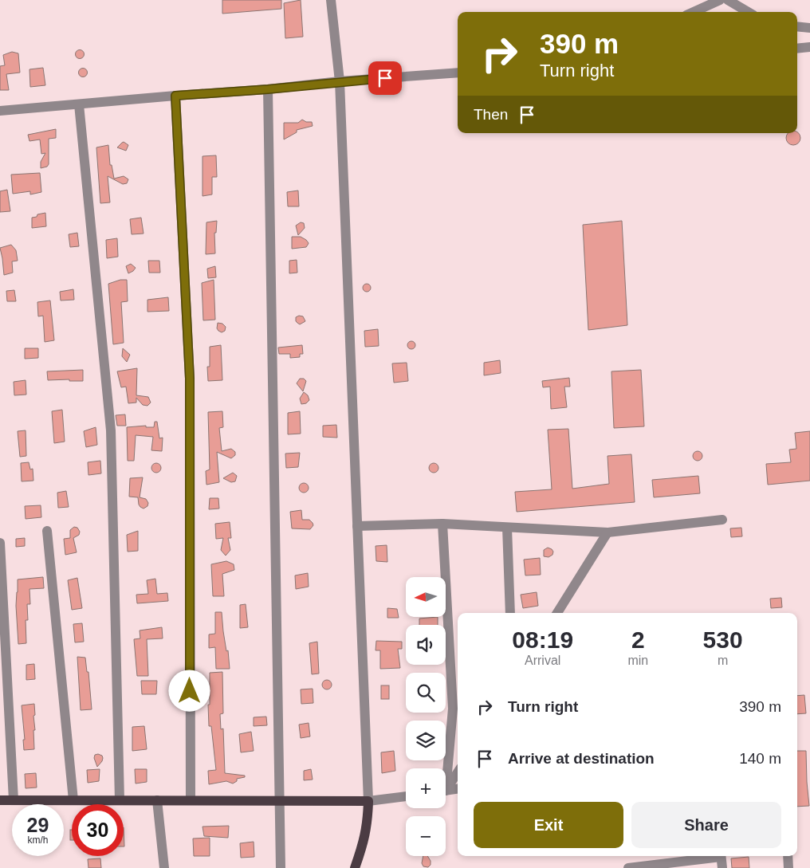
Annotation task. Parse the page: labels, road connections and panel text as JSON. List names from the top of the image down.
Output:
{
  "north": "left",
  "page": {
    "turn": ["390 m", "Turn right"],
    "then": "Then",
    "map_buttons": ["+", "−"],
    "eta": [
      "08:19",
      "Arrival",
      "2",
      "min",
      "530",
      "m"
    ],
    "list": [
      {
        "name": "Turn right",
        "value": "390 m"
      },
      {
        "name": "Arrive at destination",
        "value": "140 m"
      }
    ],
    "buttons": ["Exit", "Share"],
    "speed": "29 km/h",
    "limit": "30"
  }
}
